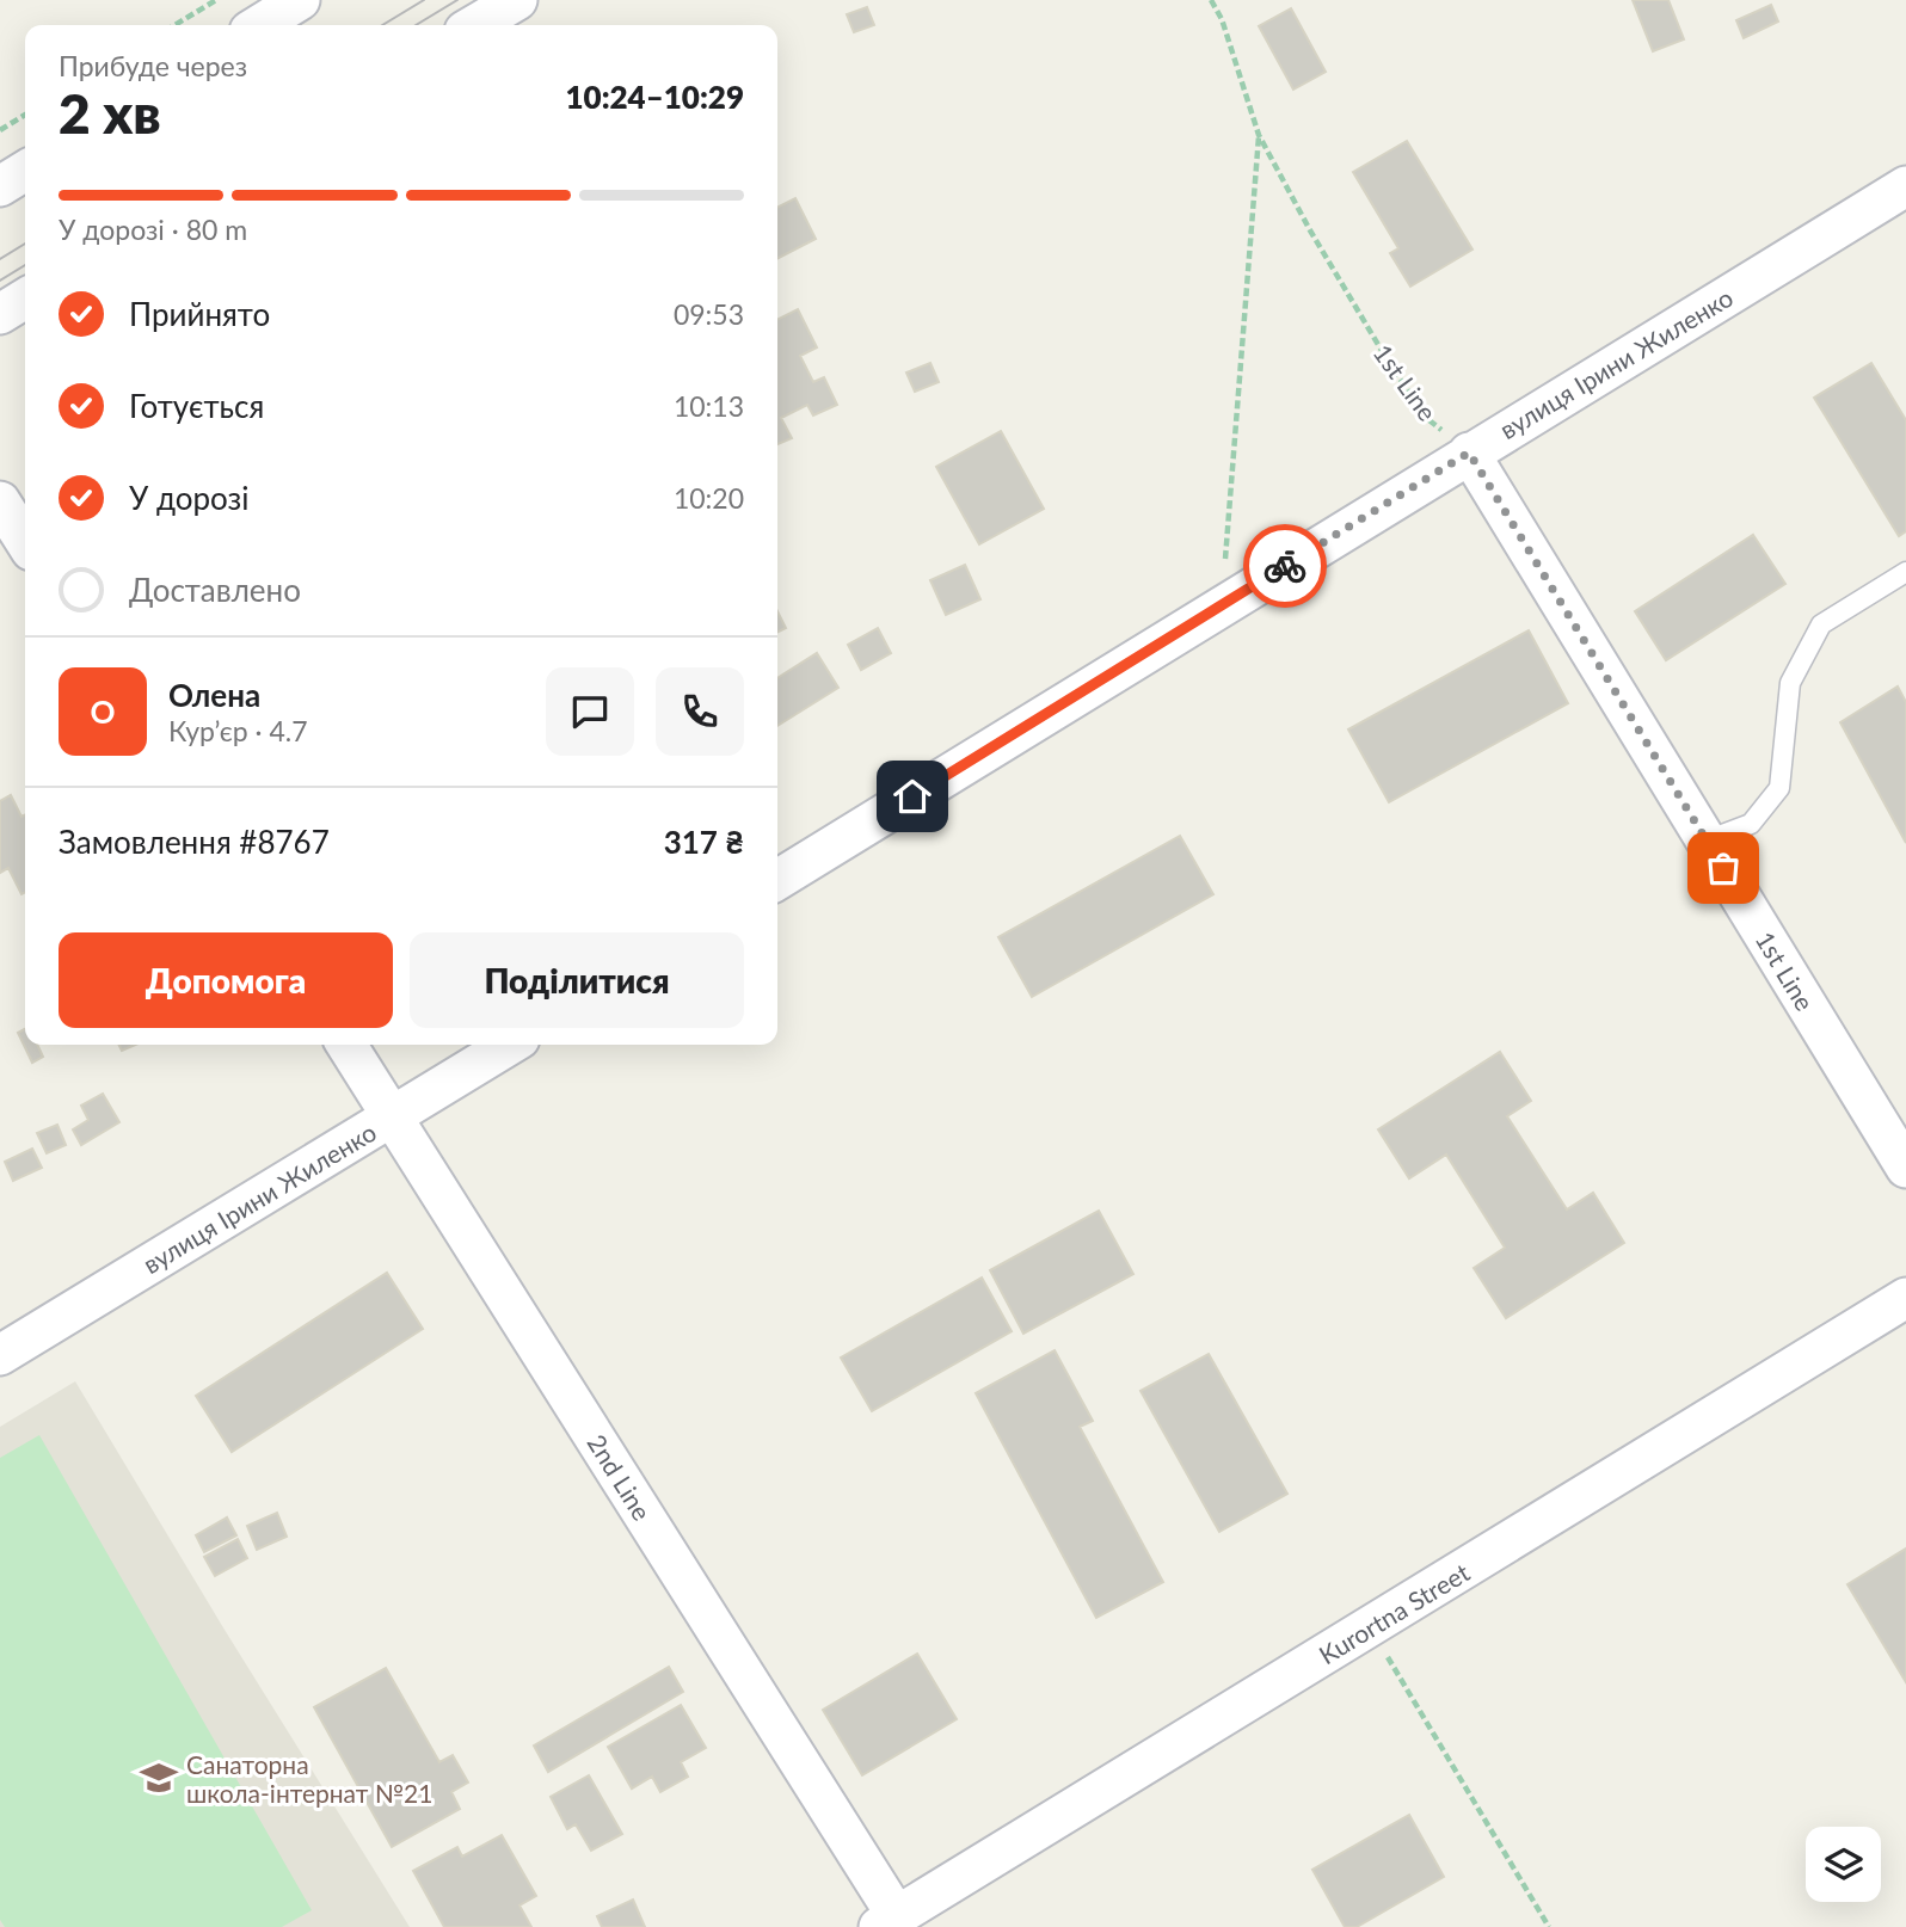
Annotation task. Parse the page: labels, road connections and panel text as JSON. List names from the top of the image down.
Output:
{
  "streets": {
    "street": [
      "вулиця Ірини Жиленко",
      "1st Line",
      "2nd Line",
      "Kurortna Street"
    ]
  },
  "crossings": [
    ["вулиця Ірини Жиленко", "1st Line"],
    ["вулиця Ірини Жиленко", "2nd Line"],
    ["2nd Line", "Kurortna Street"]
  ],
  "places": {
    "school or university": ["Санаторна школа-інтернат №21"]
  },
  "page": {
    "heading": ["2 хв", "Прибуде через", "10:24–10:29"],
    "panel": [
      "Олена",
      "Кур’єр · 4.7",
      "Замовлення #8767",
      "317 ₴"
    ],
    "bar": "У дорозі · 80 m",
    "list": [
      ["Прийнято", "09:53"],
      ["Готується", "10:13"],
      ["У дорозі", "10:20"],
      "Доставлено"
    ],
    "round": "О",
    "buttons": ["Допомога", "Поділитися"]
  }
}
